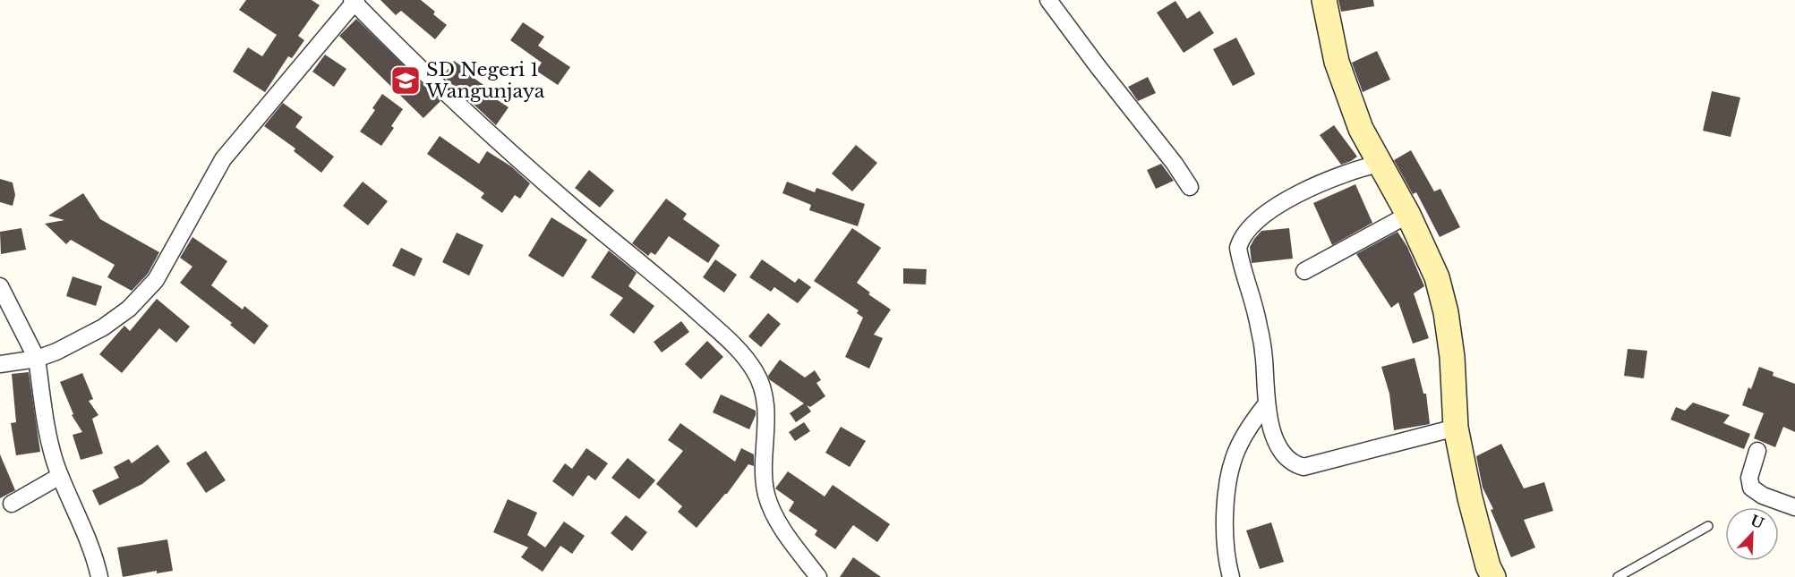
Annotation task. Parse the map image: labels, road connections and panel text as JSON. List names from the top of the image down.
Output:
{
  "places": {
    "school or university": ["SD Negeri 1 Wangunjaya"]
  },
  "north": "top right"
}
